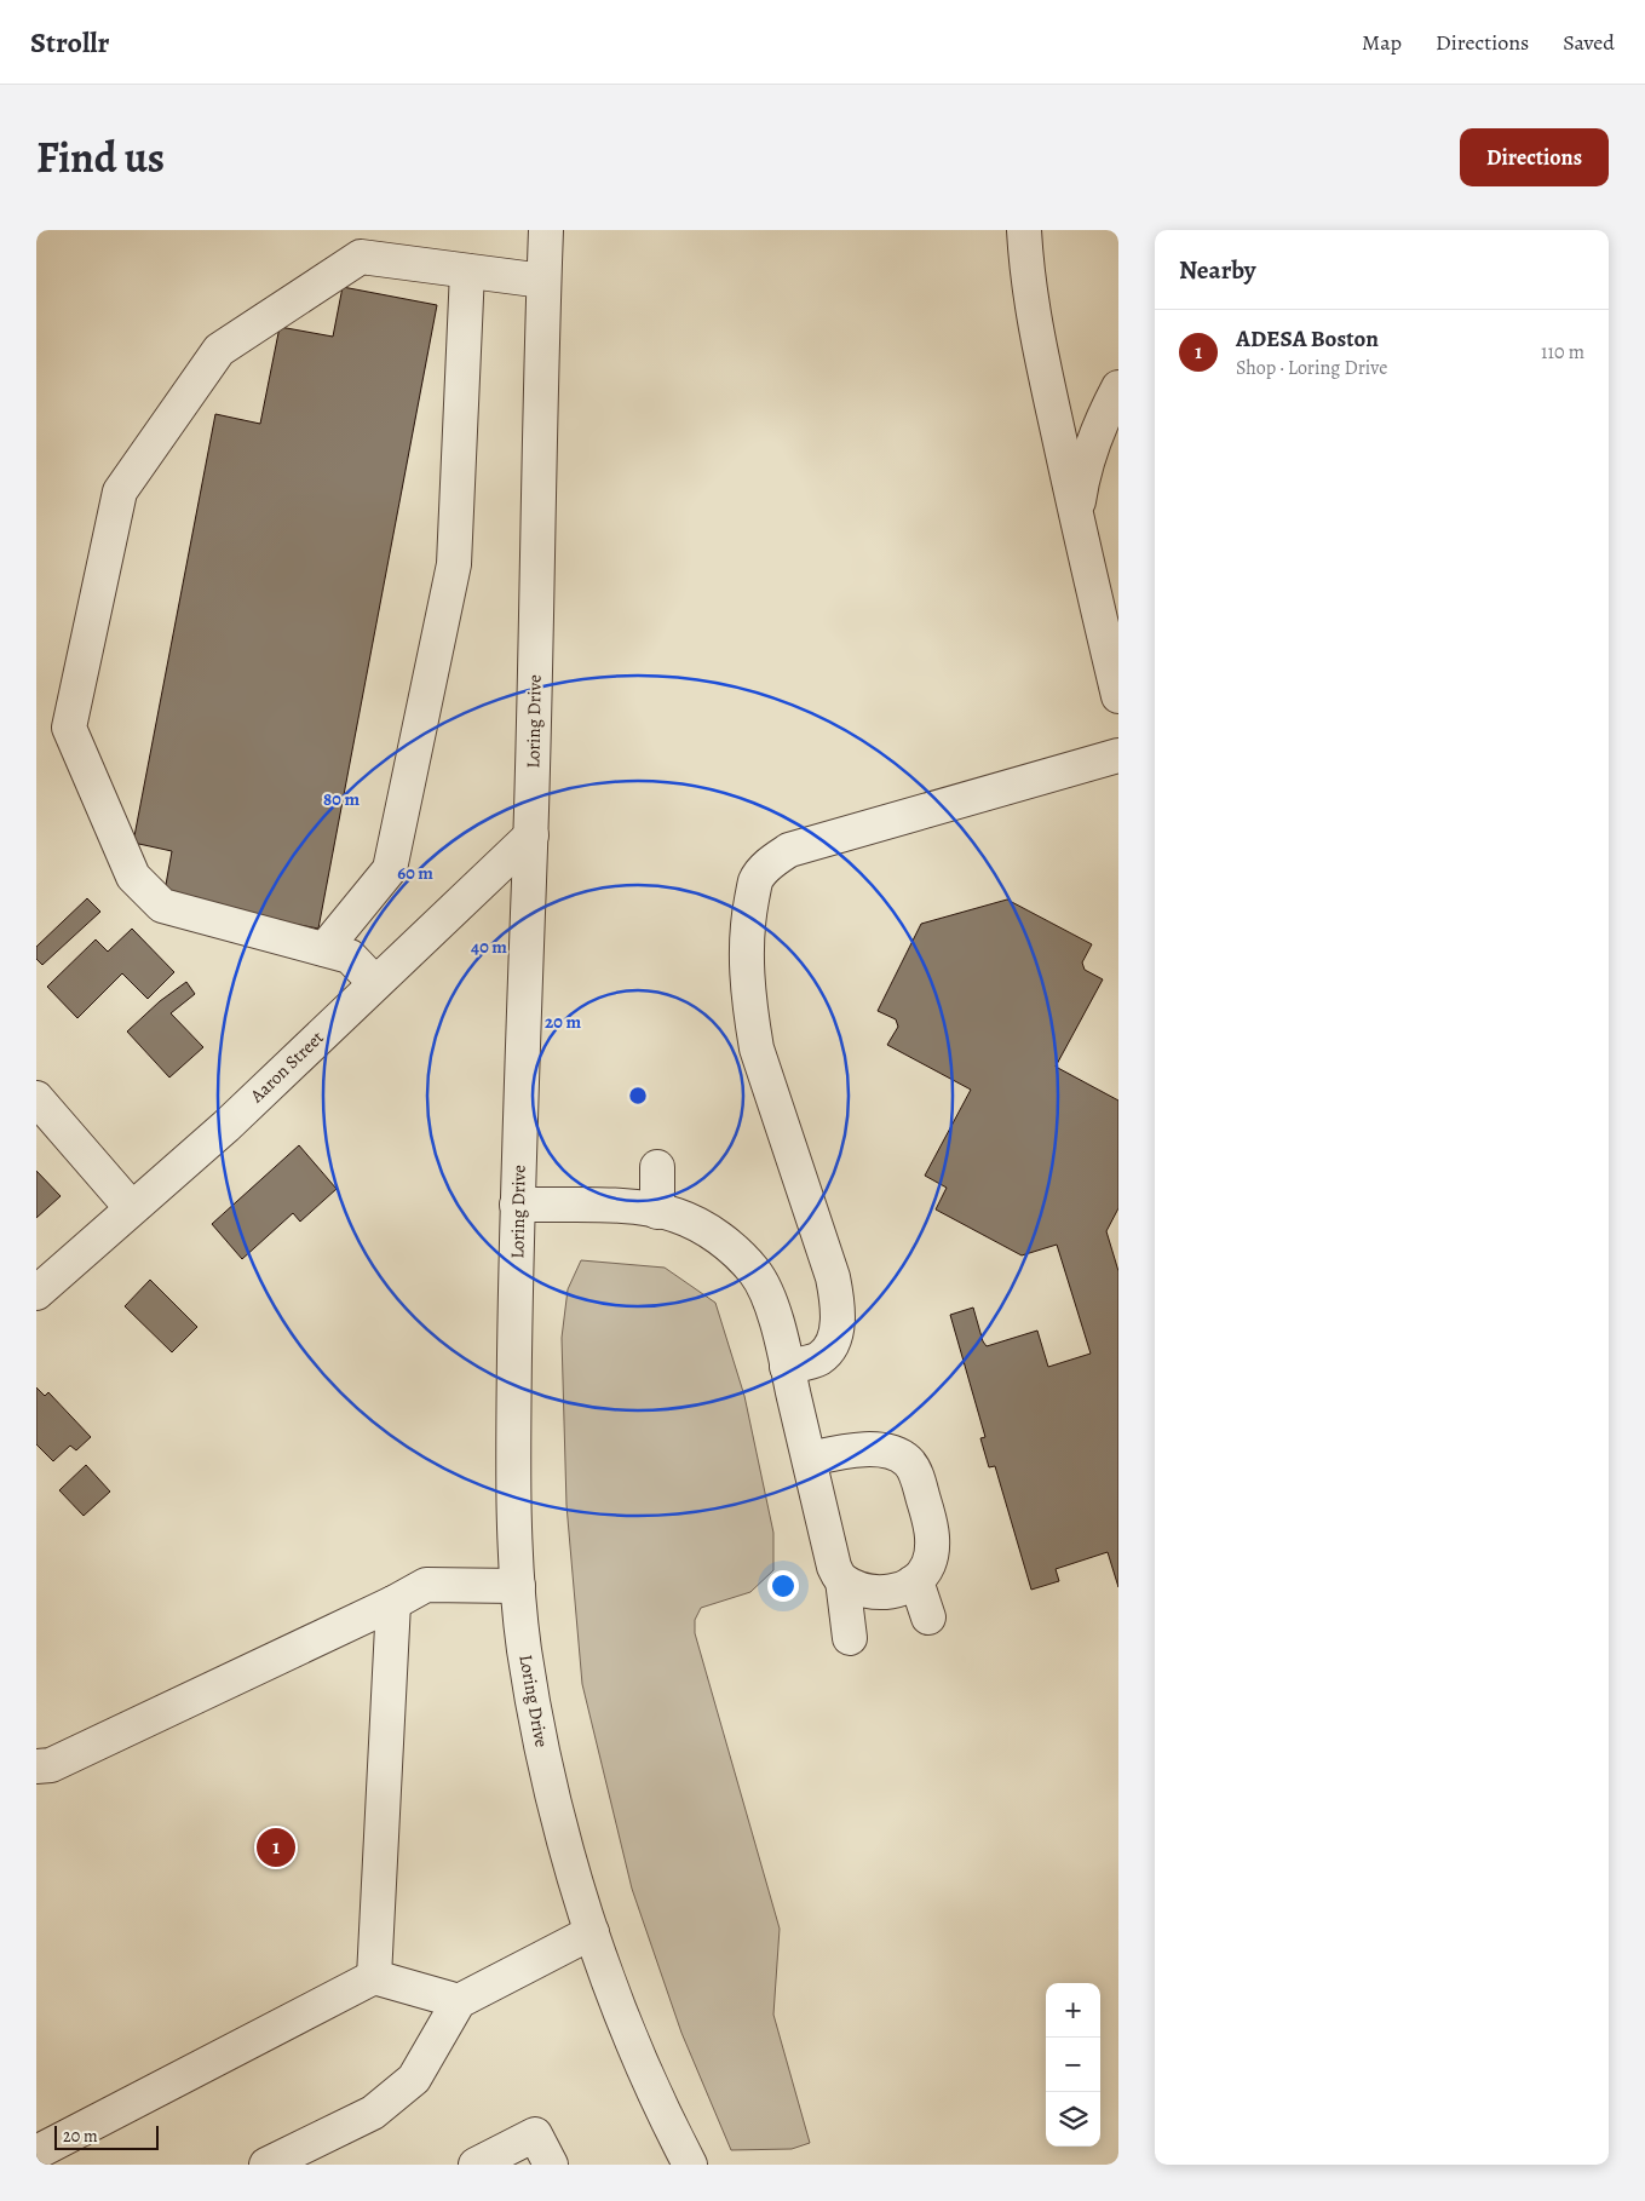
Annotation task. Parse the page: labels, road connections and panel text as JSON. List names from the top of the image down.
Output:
{
  "streets": {
    "street": ["Loring Drive", "Aaron Street"]
  },
  "crossings": [
    ["Loring Drive", "Aaron Street"]
  ],
  "scale_bar": "20 m",
  "page": {
    "header": "Strollr",
    "nav": ["Map", "Directions", "Saved"],
    "title": "Find us",
    "buttons": "Directions",
    "heading": "Nearby",
    "list": [
      {
        "mark": "1",
        "name": "ADESA Boston",
        "note": "Shop · Loring Drive",
        "value": "110 m"
      }
    ],
    "pins": "1",
    "map_buttons": ["+", "−"],
    "scale": "20 m"
  },
  "rings": [
    "80 m",
    "60 m",
    "40 m",
    "20 m"
  ]
}
